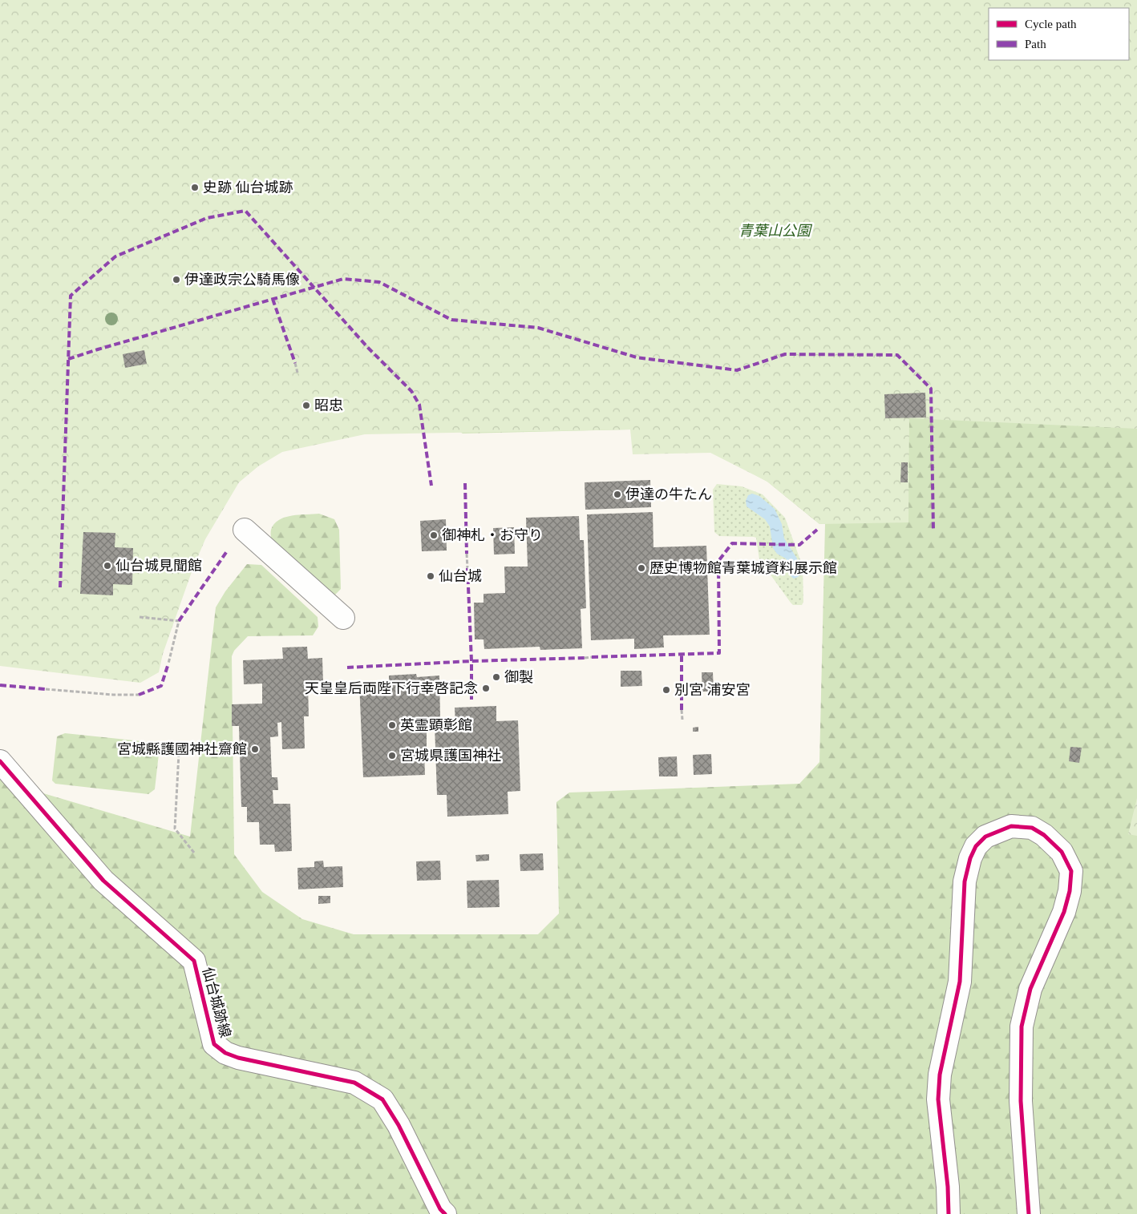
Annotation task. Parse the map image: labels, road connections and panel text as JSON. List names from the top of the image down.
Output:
{
  "streets": {
    "street": ["仙台城跡線"]
  },
  "parks": ["青葉山公園"],
  "places": [
    "史跡 仙台城跡",
    "伊達政宗公騎馬像",
    "昭忠",
    "伊達の牛たん",
    "御神札・お守り",
    "仙台城見聞館",
    "歴史博物館青葉城資料展示館",
    "仙台城",
    "御製",
    "天皇皇后両陛下行幸啓記念",
    "別宮 浦安宮",
    "英霊顕彰館",
    "宮城縣護國神社齋館",
    "宮城県護国神社"
  ],
  "legend": ["Cycle path", "Path"]
}
